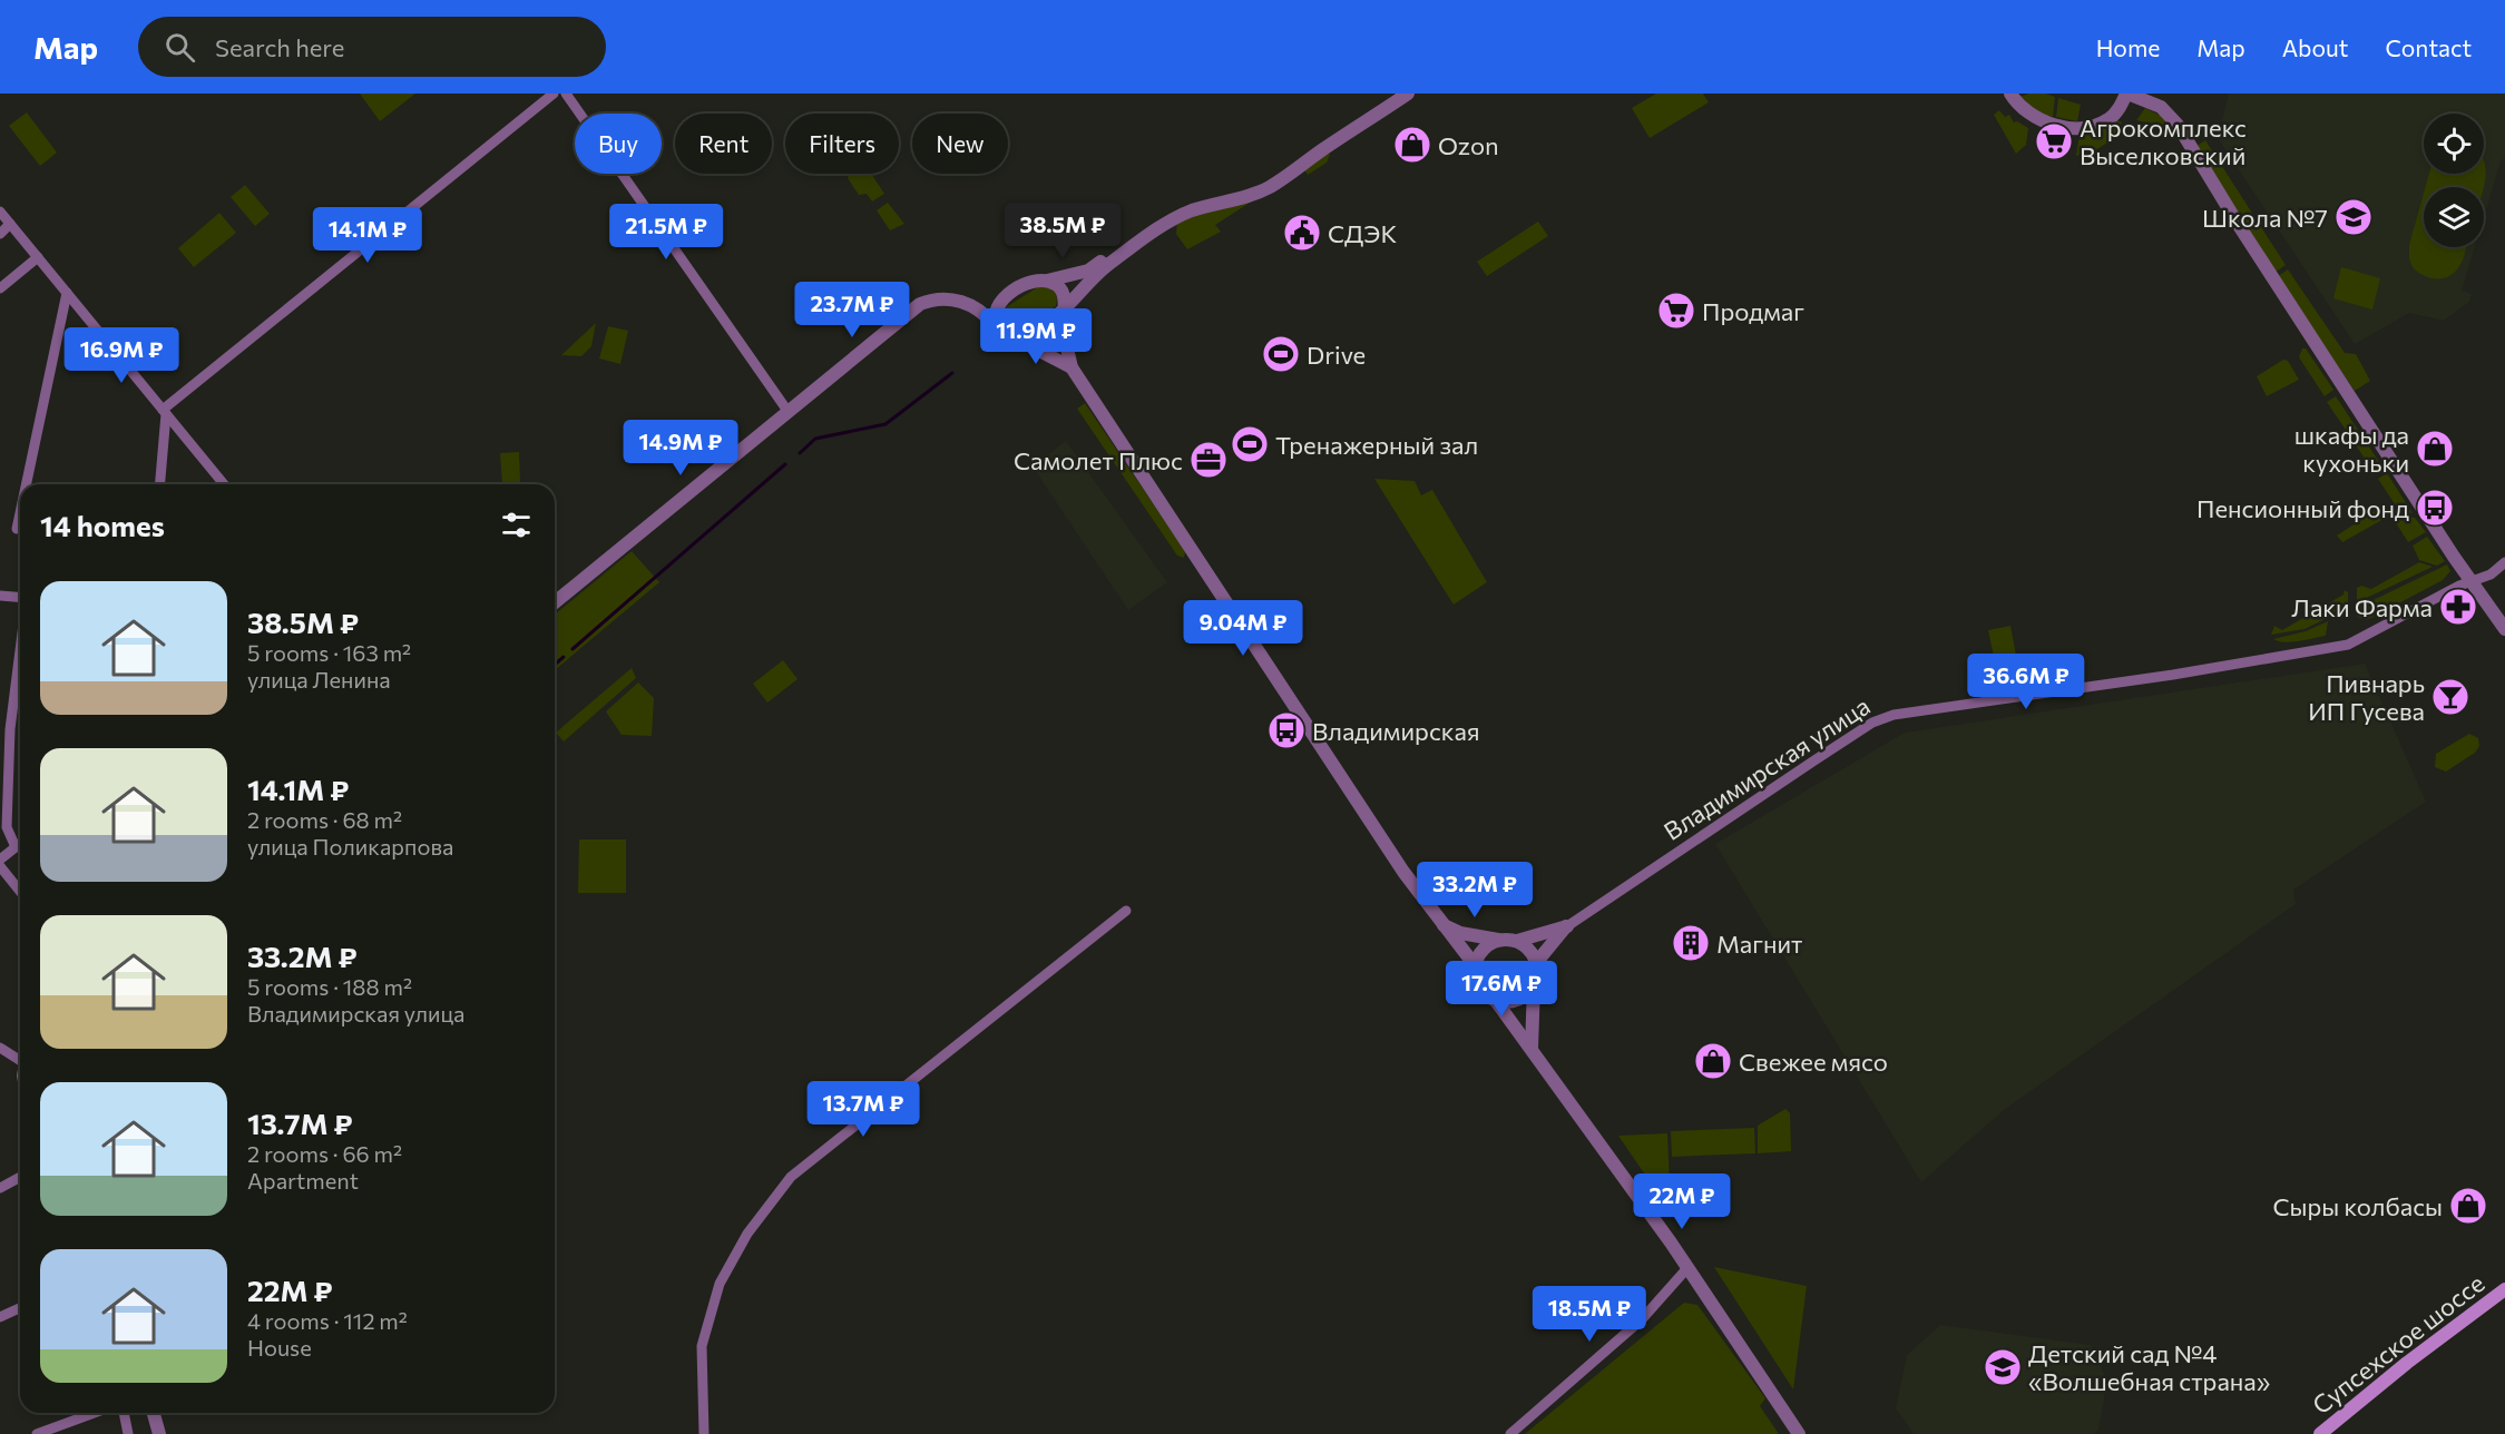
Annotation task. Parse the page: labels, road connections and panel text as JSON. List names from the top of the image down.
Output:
{
  "streets": {
    "main road": ["Супсехское шоссе"],
    "street": ["Владимирская улица"]
  },
  "places": {
    "supermarket": ["Агрокомплекс Выселковский", "Продмаг"],
    "shop": [
      "Ozon",
      "шкафы да кухоньки",
      "Свежее мясо",
      "Сыры колбасы"
    ],
    "school or university": ["Школа №7", "Детский сад №4 «Волшебная страна»"],
    "public building": ["СДЭК"],
    "sports": ["Drive", "Тренажерный зал"],
    "office": ["Самолет Плюс"],
    "bus stop": ["Пенсионный фонд", "Владимирская"],
    "pharmacy": ["Лаки Фарма"],
    "bar": ["Пивнарь ИП Гусева"],
    "building": ["Магнит"]
  },
  "page": {
    "header": "Map",
    "search": "Search here",
    "nav": [
      "Home",
      "Map",
      "About",
      "Contact"
    ],
    "chip": [
      "Buy",
      "Rent",
      "Filters",
      "New"
    ],
    "price": [
      "38.5M ₽",
      "21.5M ₽",
      "14.1M ₽",
      "23.7M ₽",
      "11.9M ₽",
      "16.9M ₽",
      "14.9M ₽",
      "9.04M ₽",
      "36.6M ₽",
      "33.2M ₽",
      "17.6M ₽",
      "13.7M ₽",
      "22M ₽",
      "18.5M ₽"
    ],
    "heading": "14 homes",
    "list": [
      {
        "name": "38.5M ₽",
        "note": "5 rooms · 163 m² · улица Ленина"
      },
      {
        "name": "14.1M ₽",
        "note": "2 rooms · 68 m² · улица Поликарпова"
      },
      {
        "name": "33.2M ₽",
        "note": "5 rooms · 188 m² · Владимирская улица"
      },
      {
        "name": "13.7M ₽",
        "note": "2 rooms · 66 m² · Apartment"
      },
      {
        "name": "22M ₽",
        "note": "4 rooms · 112 m² · House"
      }
    ]
  }
}
